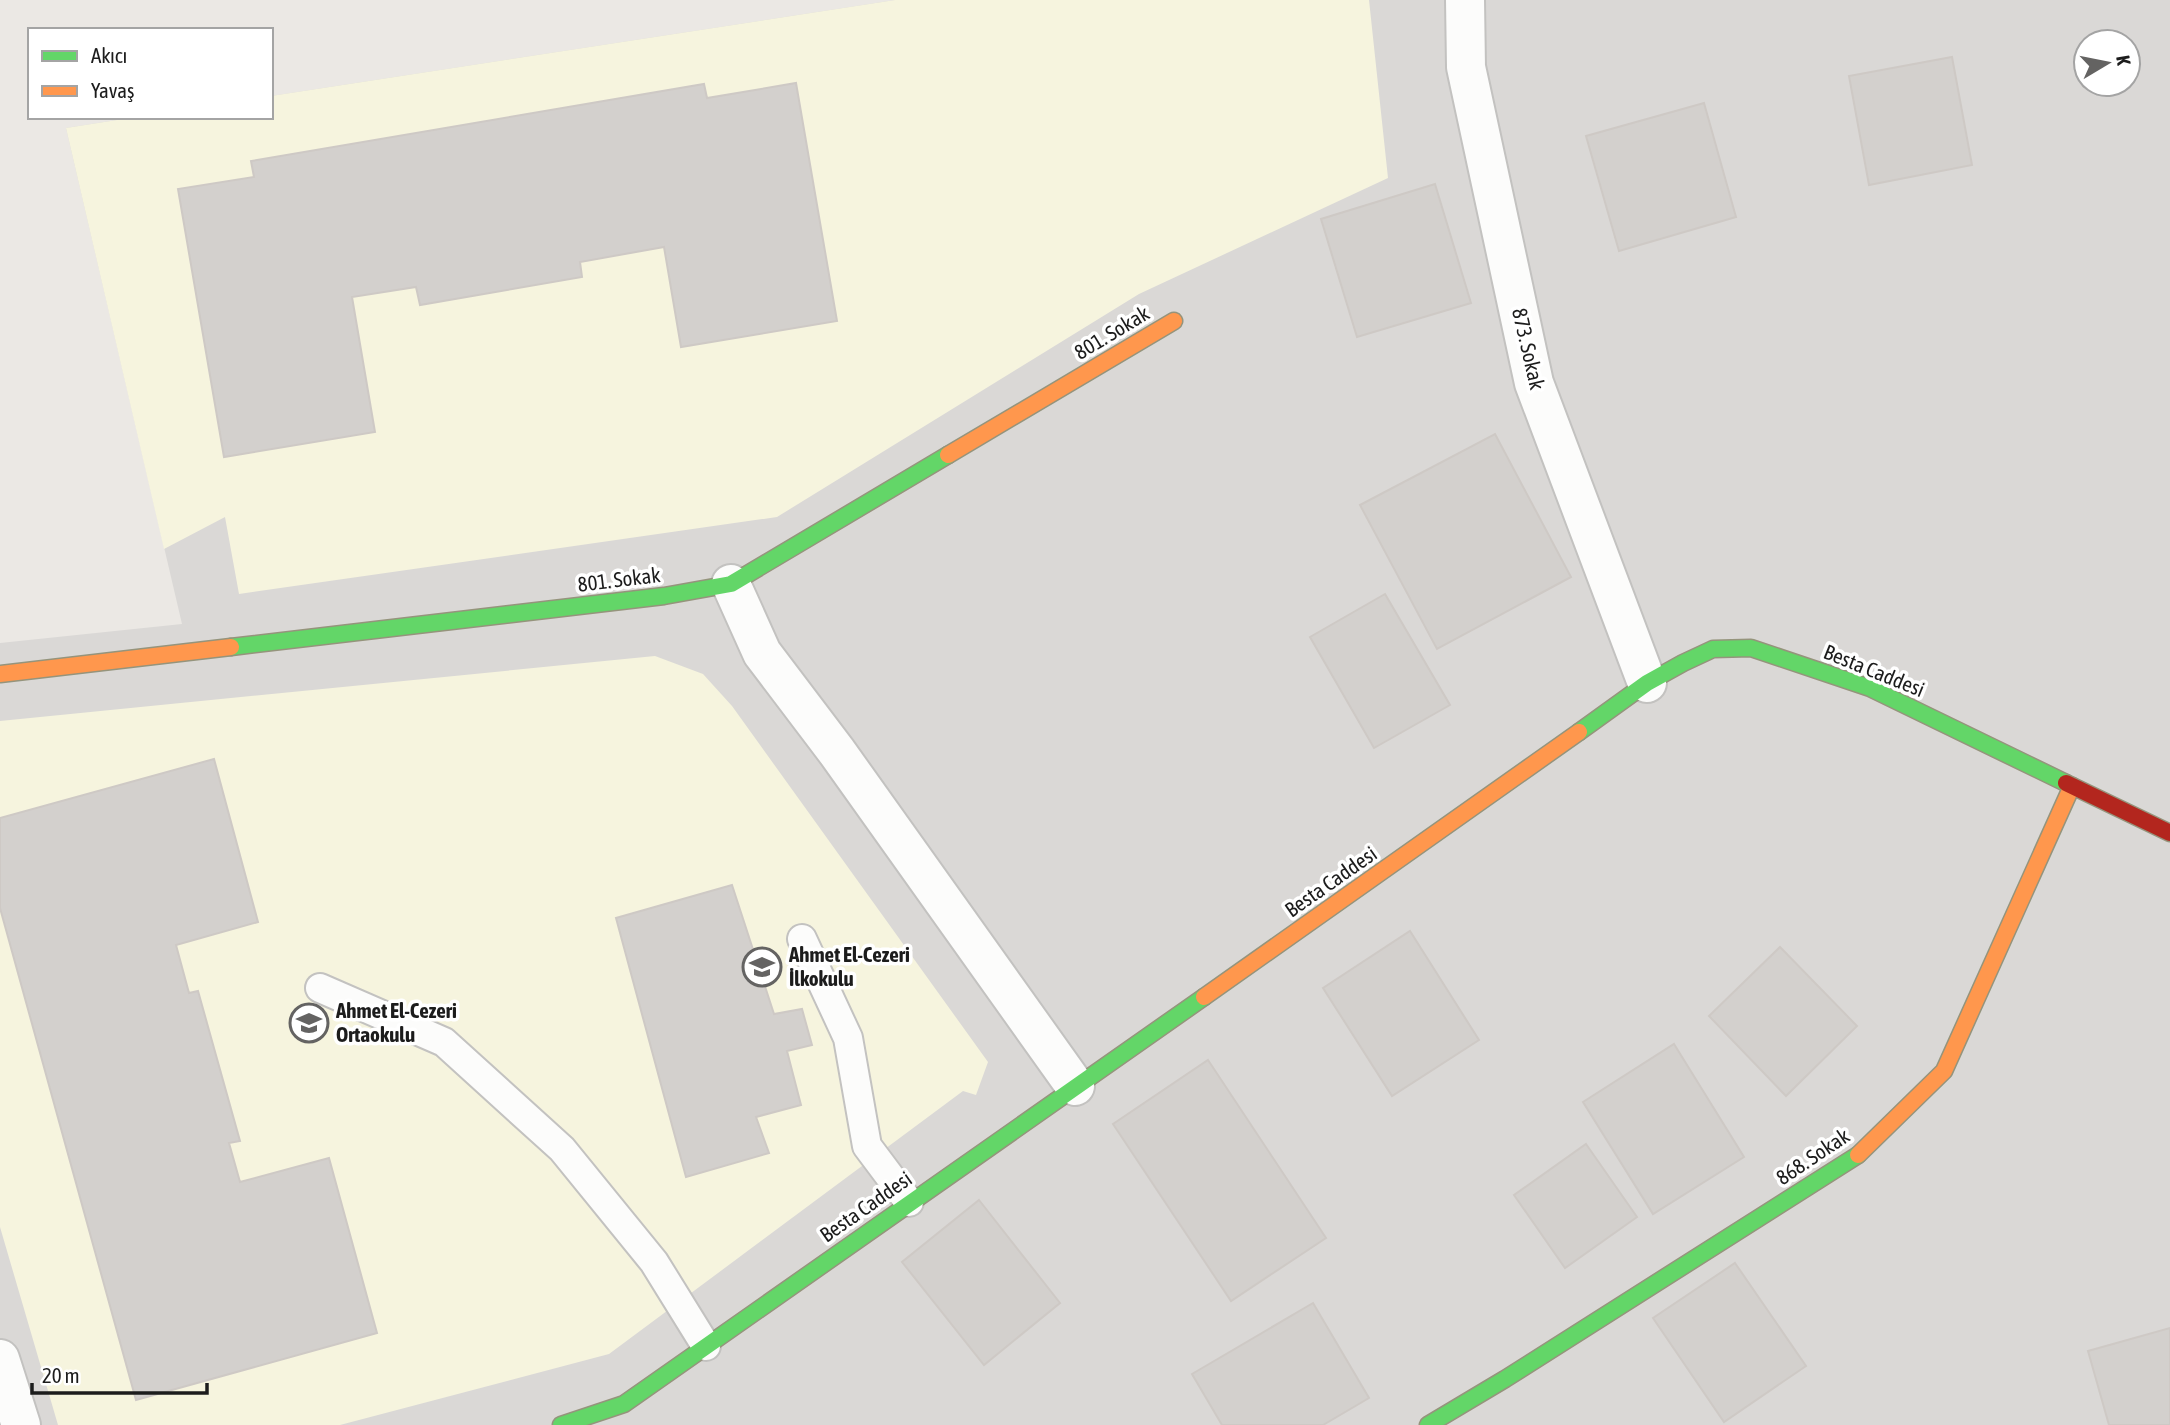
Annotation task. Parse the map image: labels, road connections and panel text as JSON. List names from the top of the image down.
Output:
{
  "streets": {
    "street": [
      "801. Sokak",
      "873. Sokak",
      "Besta Caddesi",
      "868. Sokak"
    ]
  },
  "crossings": [
    ["873. Sokak", "Besta Caddesi"],
    ["Besta Caddesi", "868. Sokak"]
  ],
  "places": {
    "school or university": ["Ahmet El-Cezeri İlkokulu", "Ahmet El-Cezeri Ortaokulu"]
  },
  "legend": ["Akıcı", "Yavaş"],
  "scale_bar": "20 m",
  "north": "right"
}
